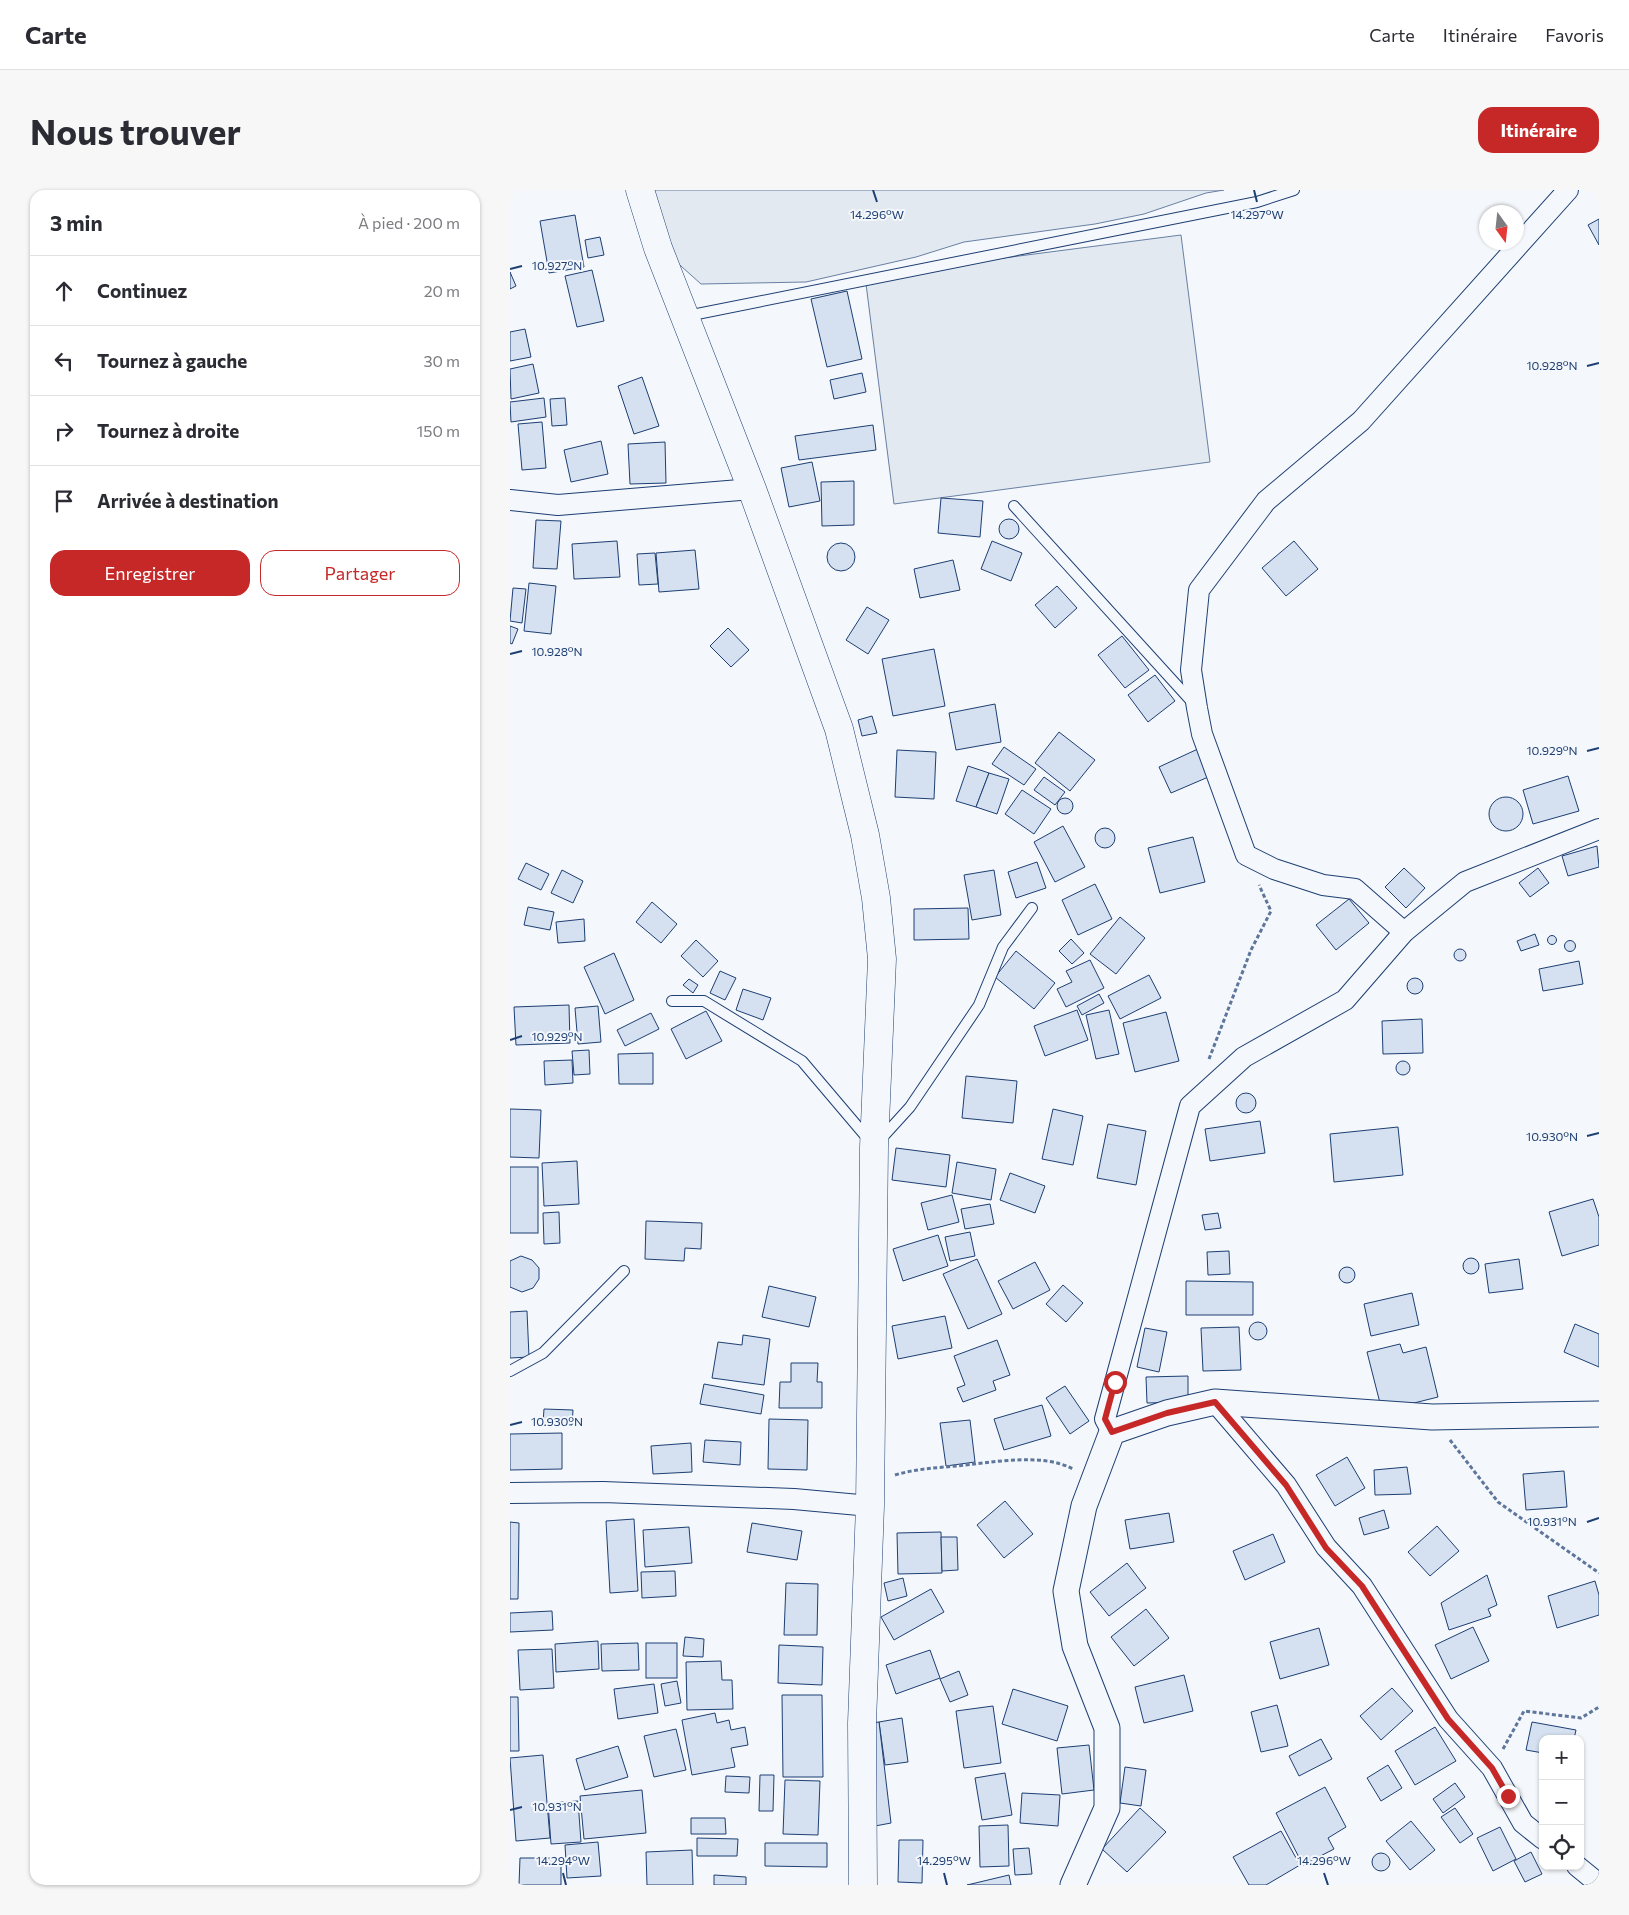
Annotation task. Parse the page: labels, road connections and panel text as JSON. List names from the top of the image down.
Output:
{
  "north": "bottom",
  "page": {
    "header": "Carte",
    "nav": ["Carte", "Itinéraire", "Favoris"],
    "buttons": [
      "Itinéraire",
      ["Enregistrer", "Partager"]
    ],
    "title": "Nous trouver",
    "heading": ["3 min", "À pied · 200 m"],
    "list": [
      ["Continuez", "20 m"],
      ["Tournez à gauche", "30 m"],
      ["Tournez à droite", "150 m"],
      "Arrivée à destination"
    ],
    "map_buttons": ["+", "−"]
  },
  "coordinates": [
    "14.296°W",
    "14.297°W",
    "10.927°N",
    "10.928°N",
    "10.929°N",
    "10.930°N",
    "10.931°N",
    "14.294°W",
    "14.295°W"
  ]
}
